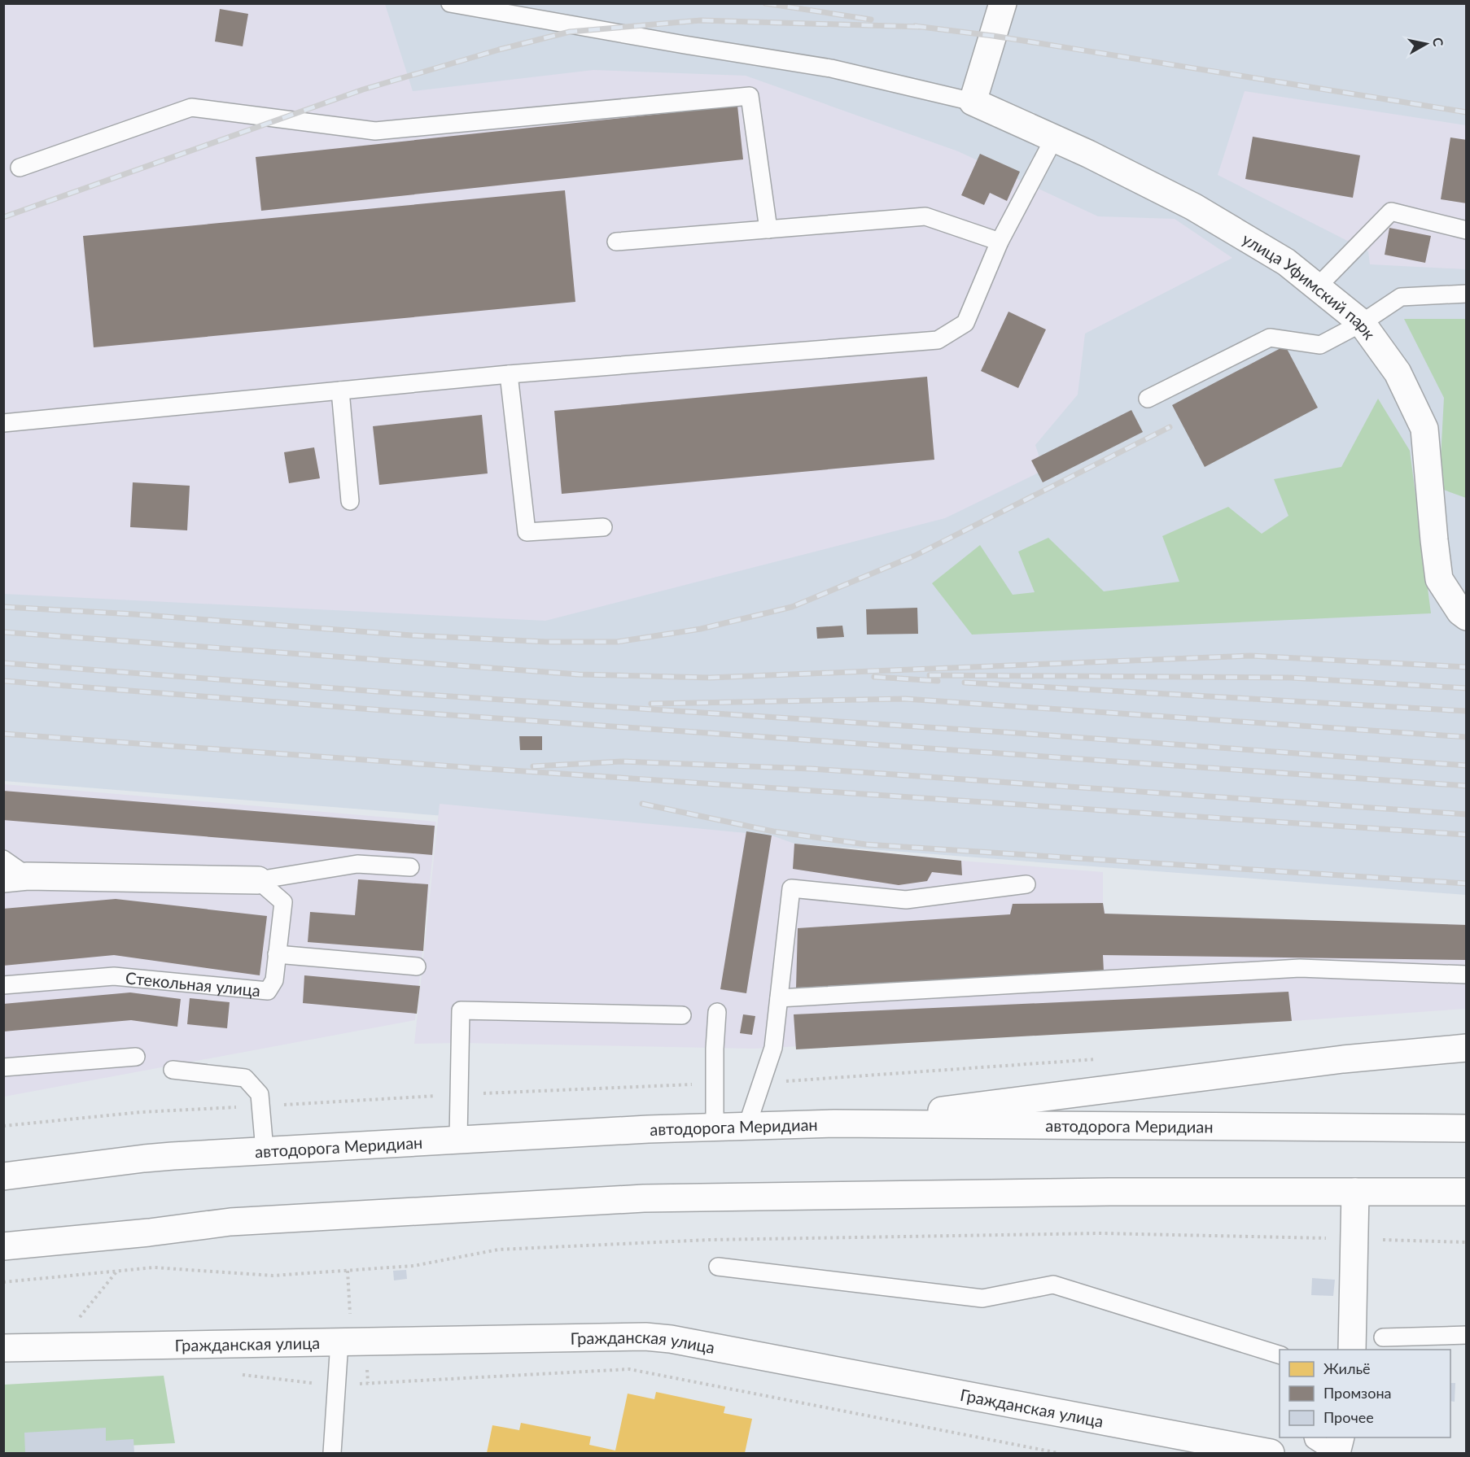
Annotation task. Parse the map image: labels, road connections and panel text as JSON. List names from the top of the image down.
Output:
{
  "streets": {
    "main road": ["улица Уфимский парк", "автодорога Меридиан", "Гражданская улица"],
    "lane": ["Стекольная улица"]
  },
  "legend": ["Жильё", "Промзона", "Прочее"],
  "north": "right"
}
